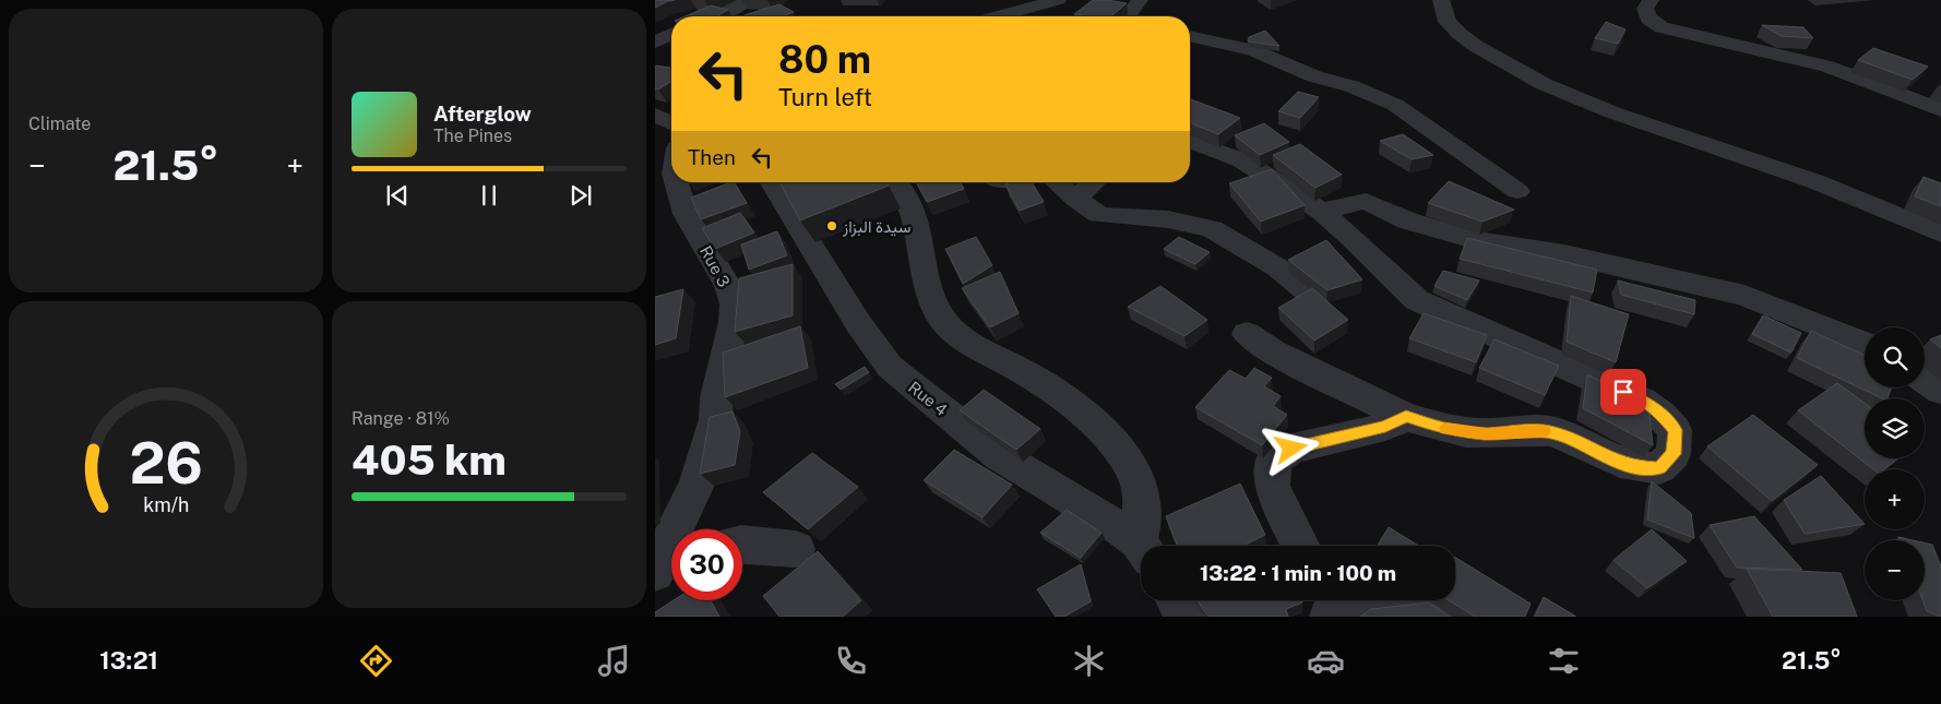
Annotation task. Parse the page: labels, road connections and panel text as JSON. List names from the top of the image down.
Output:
{
  "streets": {
    "street": ["Rue 3", "Rue 4"]
  },
  "places": ["سيدة البزاز"],
  "page": {
    "tile": [
      "Climate",
      ["Range · 81%", "405 km"]
    ],
    "turn": ["80 m", "Turn left"],
    "song": ["Afterglow", "The Pines"],
    "then": "Then",
    "heat": ["−", "21.5°", "+"],
    "map_buttons": ["+", "−"],
    "limit": "30",
    "trip": "13:22 · 1 min · 100 m",
    "tabs": ["13:21", "21.5°"],
    "gauge": ["26", "km/h"]
  }
}
